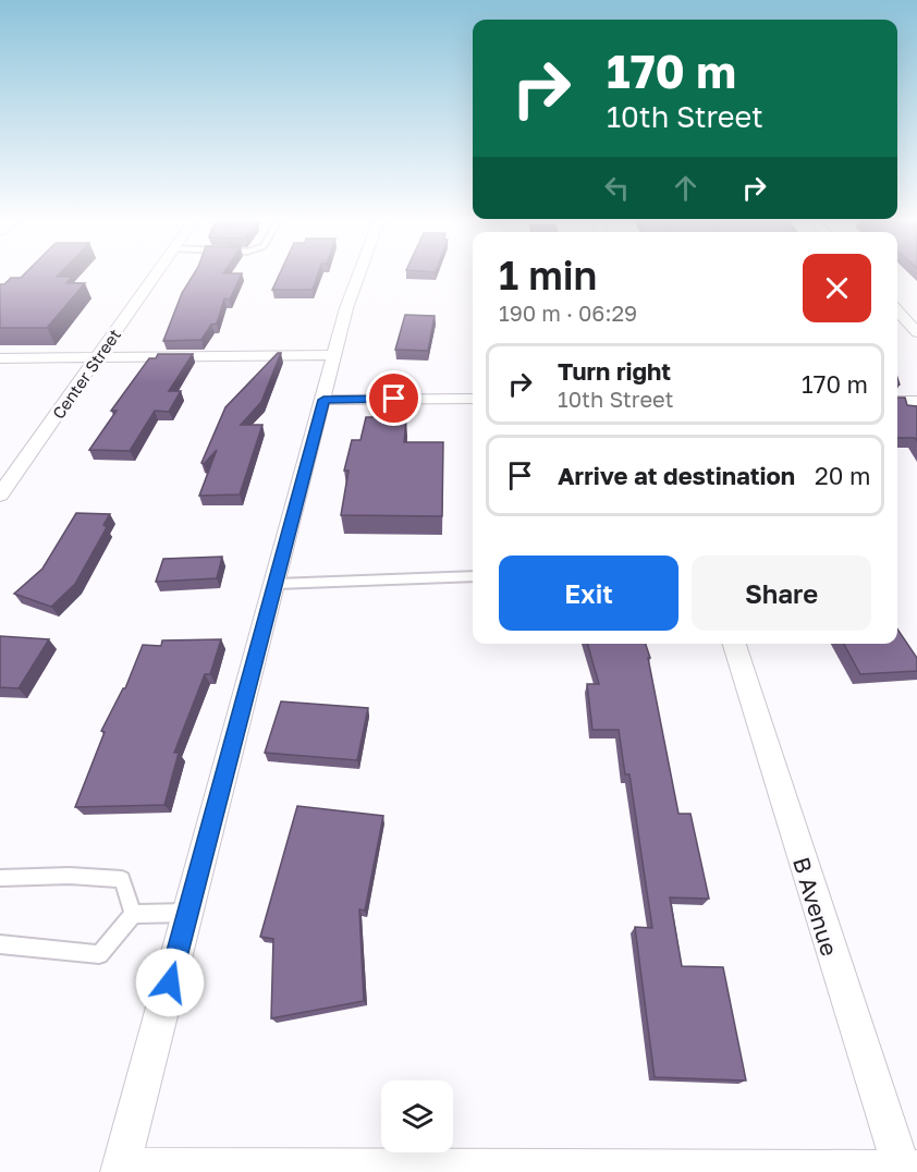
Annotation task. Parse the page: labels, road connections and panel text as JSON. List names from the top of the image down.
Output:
{
  "streets": {
    "street": ["Center Street", "B Avenue"]
  },
  "page": {
    "turn": ["170 m", "10th Street"],
    "heading": ["1 min", "190 m · 06:29"],
    "list": [
      {
        "name": "Turn right",
        "note": "10th Street",
        "value": "170 m"
      },
      {
        "name": "Arrive at destination",
        "value": "20 m"
      }
    ],
    "buttons": ["Exit", "Share"]
  }
}
